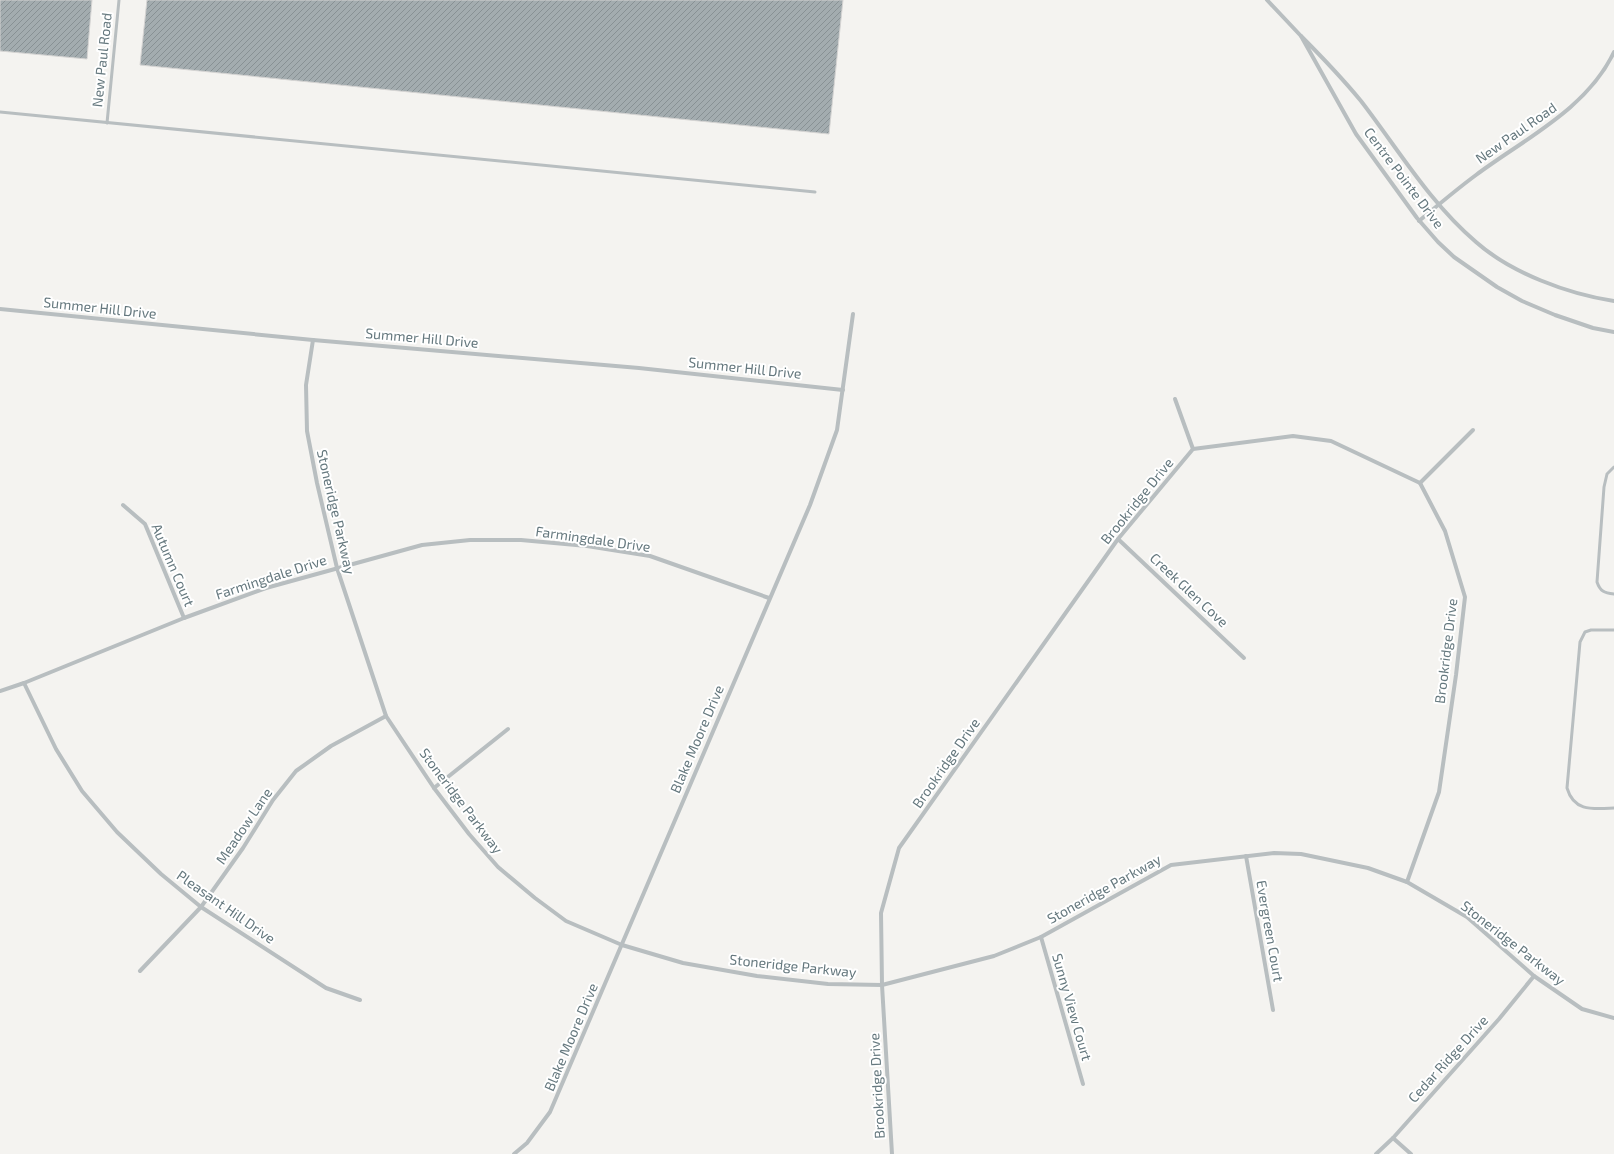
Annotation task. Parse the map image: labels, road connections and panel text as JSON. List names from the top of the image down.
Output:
{
  "streets": {
    "street": [
      "New Paul Road",
      "Centre Pointe Drive",
      "Summer Hill Drive",
      "Brookridge Drive",
      "Stoneridge Parkway",
      "Farmingdale Drive",
      "Autumn Court",
      "Creek Glen Cove",
      "Blake Moore Drive",
      "Meadow Lane",
      "Pleasant Hill Drive",
      "Evergreen Court",
      "Sunny View Court",
      "Cedar Ridge Drive"
    ]
  },
  "crossings": [
    ["New Paul Road", "Centre Pointe Drive"],
    ["Summer Hill Drive", "Stoneridge Parkway"],
    ["Summer Hill Drive", "Blake Moore Drive"],
    ["Brookridge Drive", "Stoneridge Parkway"],
    ["Brookridge Drive", "Creek Glen Cove"],
    ["Stoneridge Parkway", "Farmingdale Drive"],
    ["Stoneridge Parkway", "Blake Moore Drive"],
    ["Stoneridge Parkway", "Meadow Lane"],
    ["Stoneridge Parkway", "Evergreen Court"],
    ["Stoneridge Parkway", "Sunny View Court"],
    ["Stoneridge Parkway", "Cedar Ridge Drive"],
    ["Farmingdale Drive", "Autumn Court"],
    ["Farmingdale Drive", "Blake Moore Drive"],
    ["Farmingdale Drive", "Pleasant Hill Drive"],
    ["Meadow Lane", "Pleasant Hill Drive"]
  ]
}
